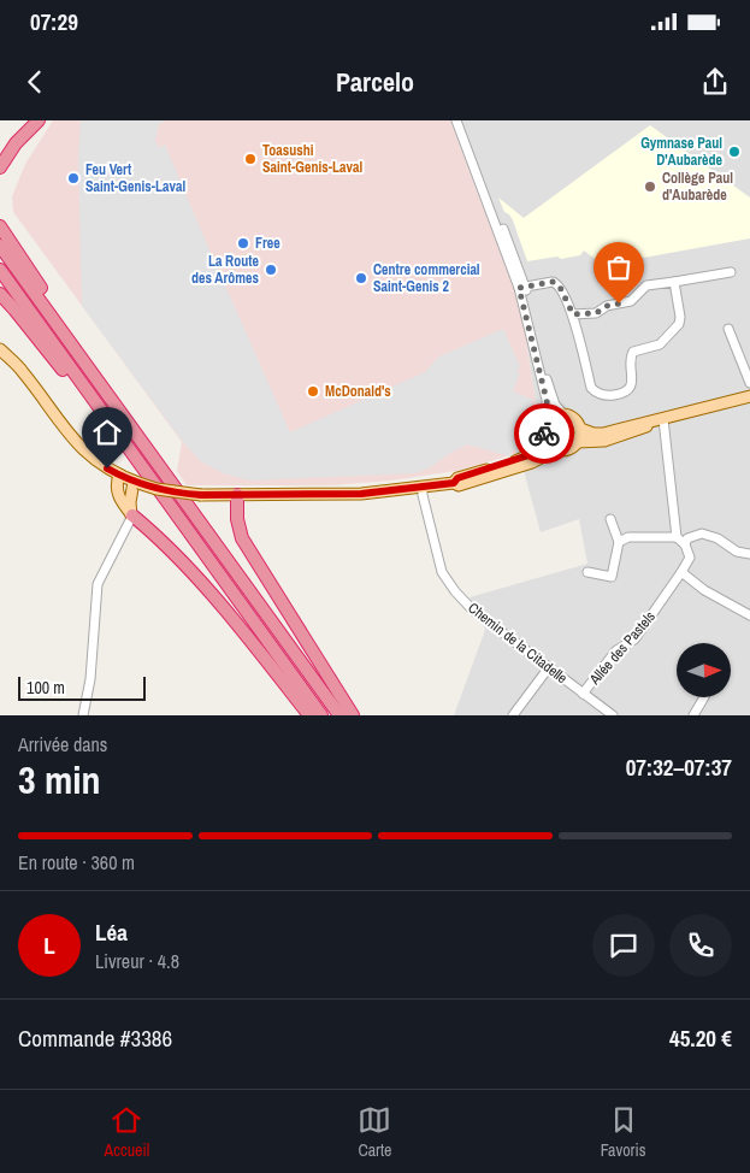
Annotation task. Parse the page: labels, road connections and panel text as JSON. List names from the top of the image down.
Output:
{
  "streets": {
    "street": ["Chemin de la Citadelle", "Allée des Pastels"]
  },
  "crossings": [
    ["Chemin de la Citadelle", "Allée des Pastels"]
  ],
  "places": [
    "Gymnase Paul D'Aubarède",
    "Toasushi Saint-Genis-Laval",
    "Feu Vert Saint-Genis-Laval",
    "Collège Paul d'Aubarède",
    "Free",
    "La Route des Arômes",
    "Centre commercial Saint-Genis 2",
    "McDonald's"
  ],
  "scale_bar": "100 m",
  "north": "right",
  "page": {
    "status": "07:29",
    "header": "Parcelo",
    "scale": "100 m",
    "heading": ["3 min", "Arrivée dans", "07:32–07:37"],
    "panel": [
      "Léa",
      "Livreur · 4.8",
      "Commande #3386",
      "45.20 €"
    ],
    "bar": "En route · 360 m",
    "round": "L",
    "tabs": ["Accueil", "Carte", "Favoris"]
  }
}
